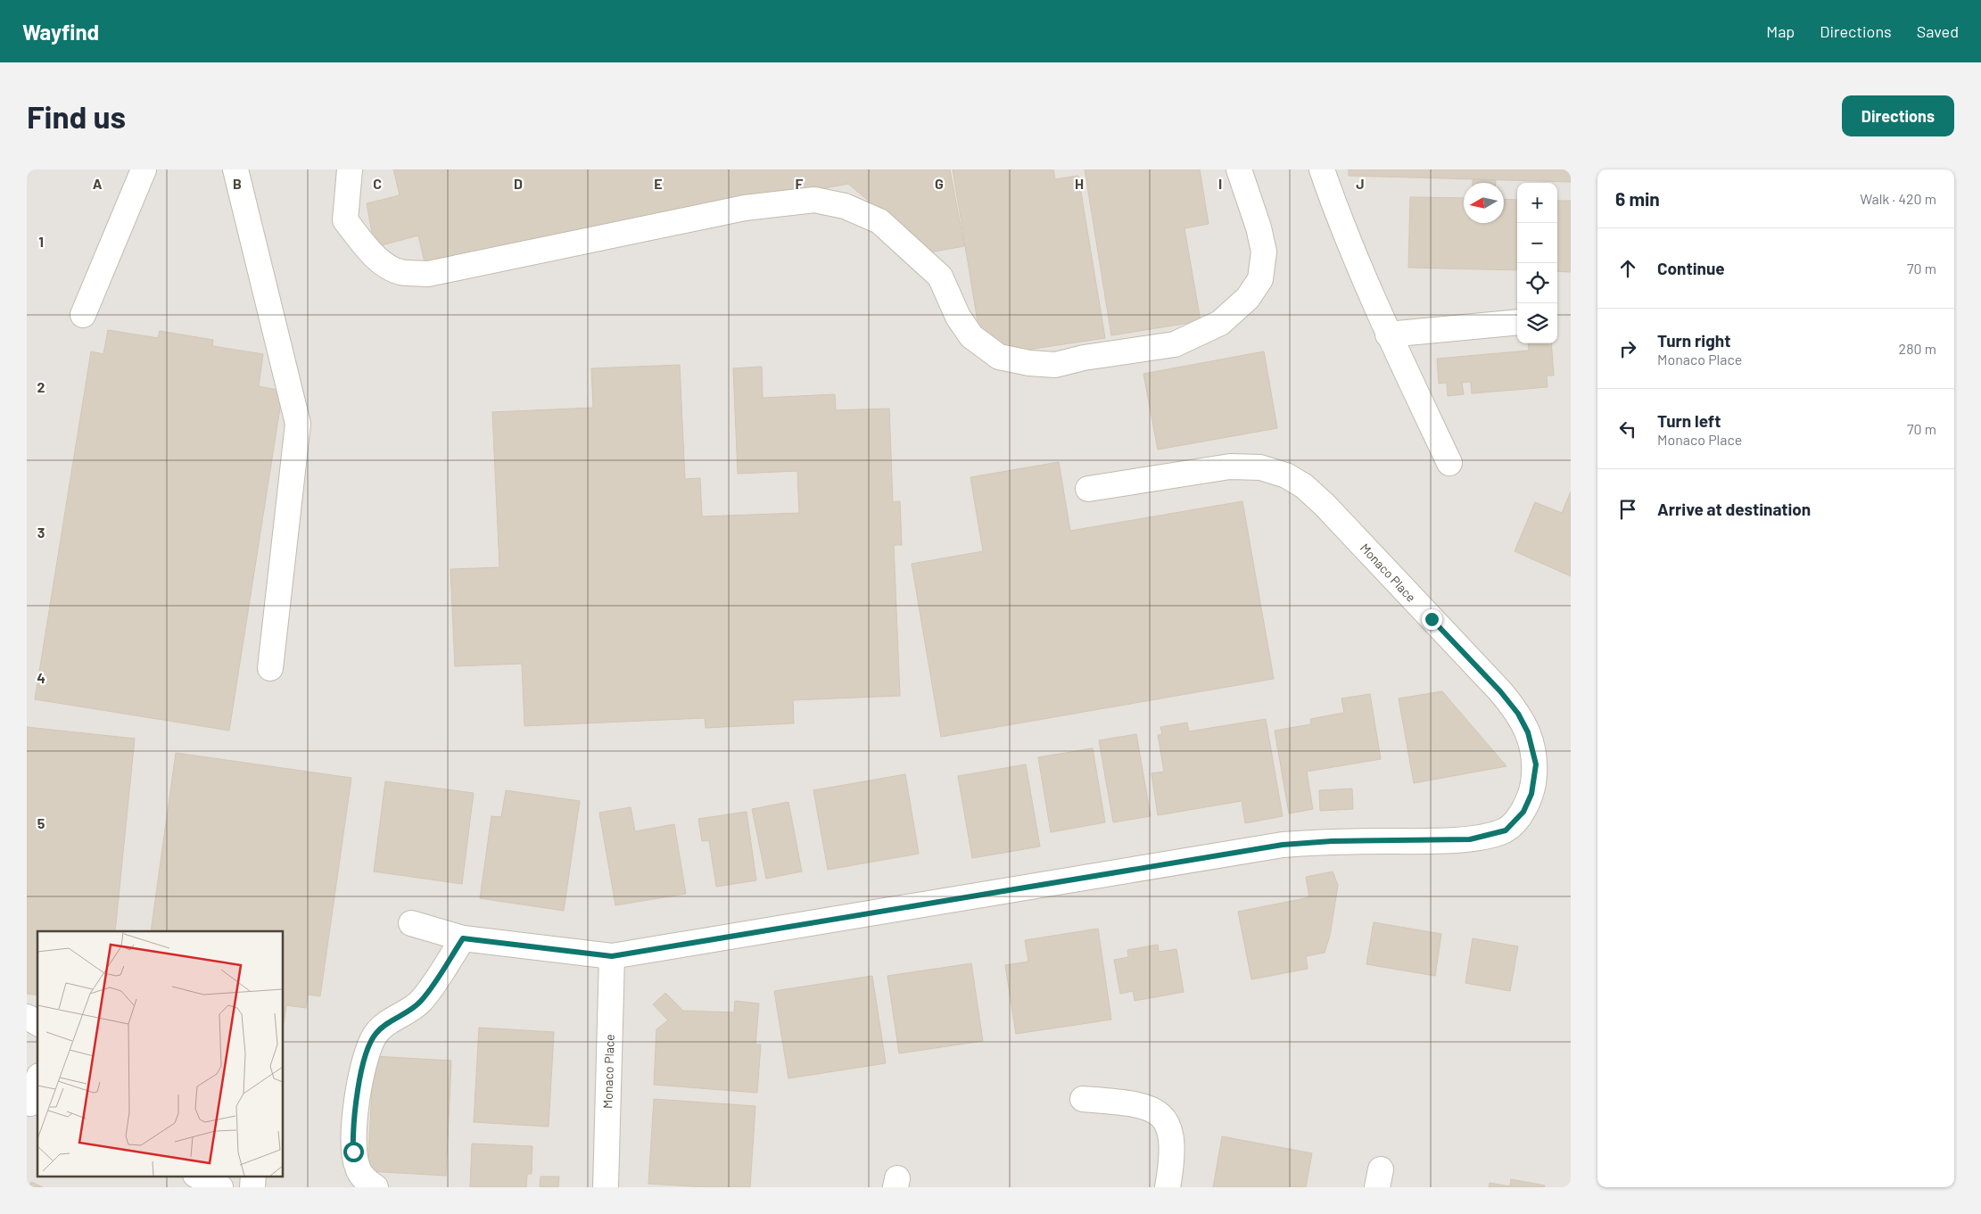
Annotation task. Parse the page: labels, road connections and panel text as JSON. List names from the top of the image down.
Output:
{
  "streets": {
    "lane": ["Monaco Place"]
  },
  "north": "left",
  "page": {
    "header": "Wayfind",
    "nav": ["Map", "Directions", "Saved"],
    "buttons": "Directions",
    "title": "Find us",
    "heading": ["6 min", "Walk · 420 m"],
    "map_buttons": ["+", "−"],
    "list": [
      ["Continue", "70 m"],
      ["Turn right", "Monaco Place", "280 m"],
      ["Turn left", "Monaco Place", "70 m"],
      "Arrive at destination"
    ]
  },
  "grid": {
    "columns": [
      "A",
      "B",
      "C",
      "D",
      "E",
      "F",
      "G",
      "H",
      "I",
      "J"
    ],
    "rows": [
      "1",
      "2",
      "3",
      "4",
      "5"
    ]
  }
}
